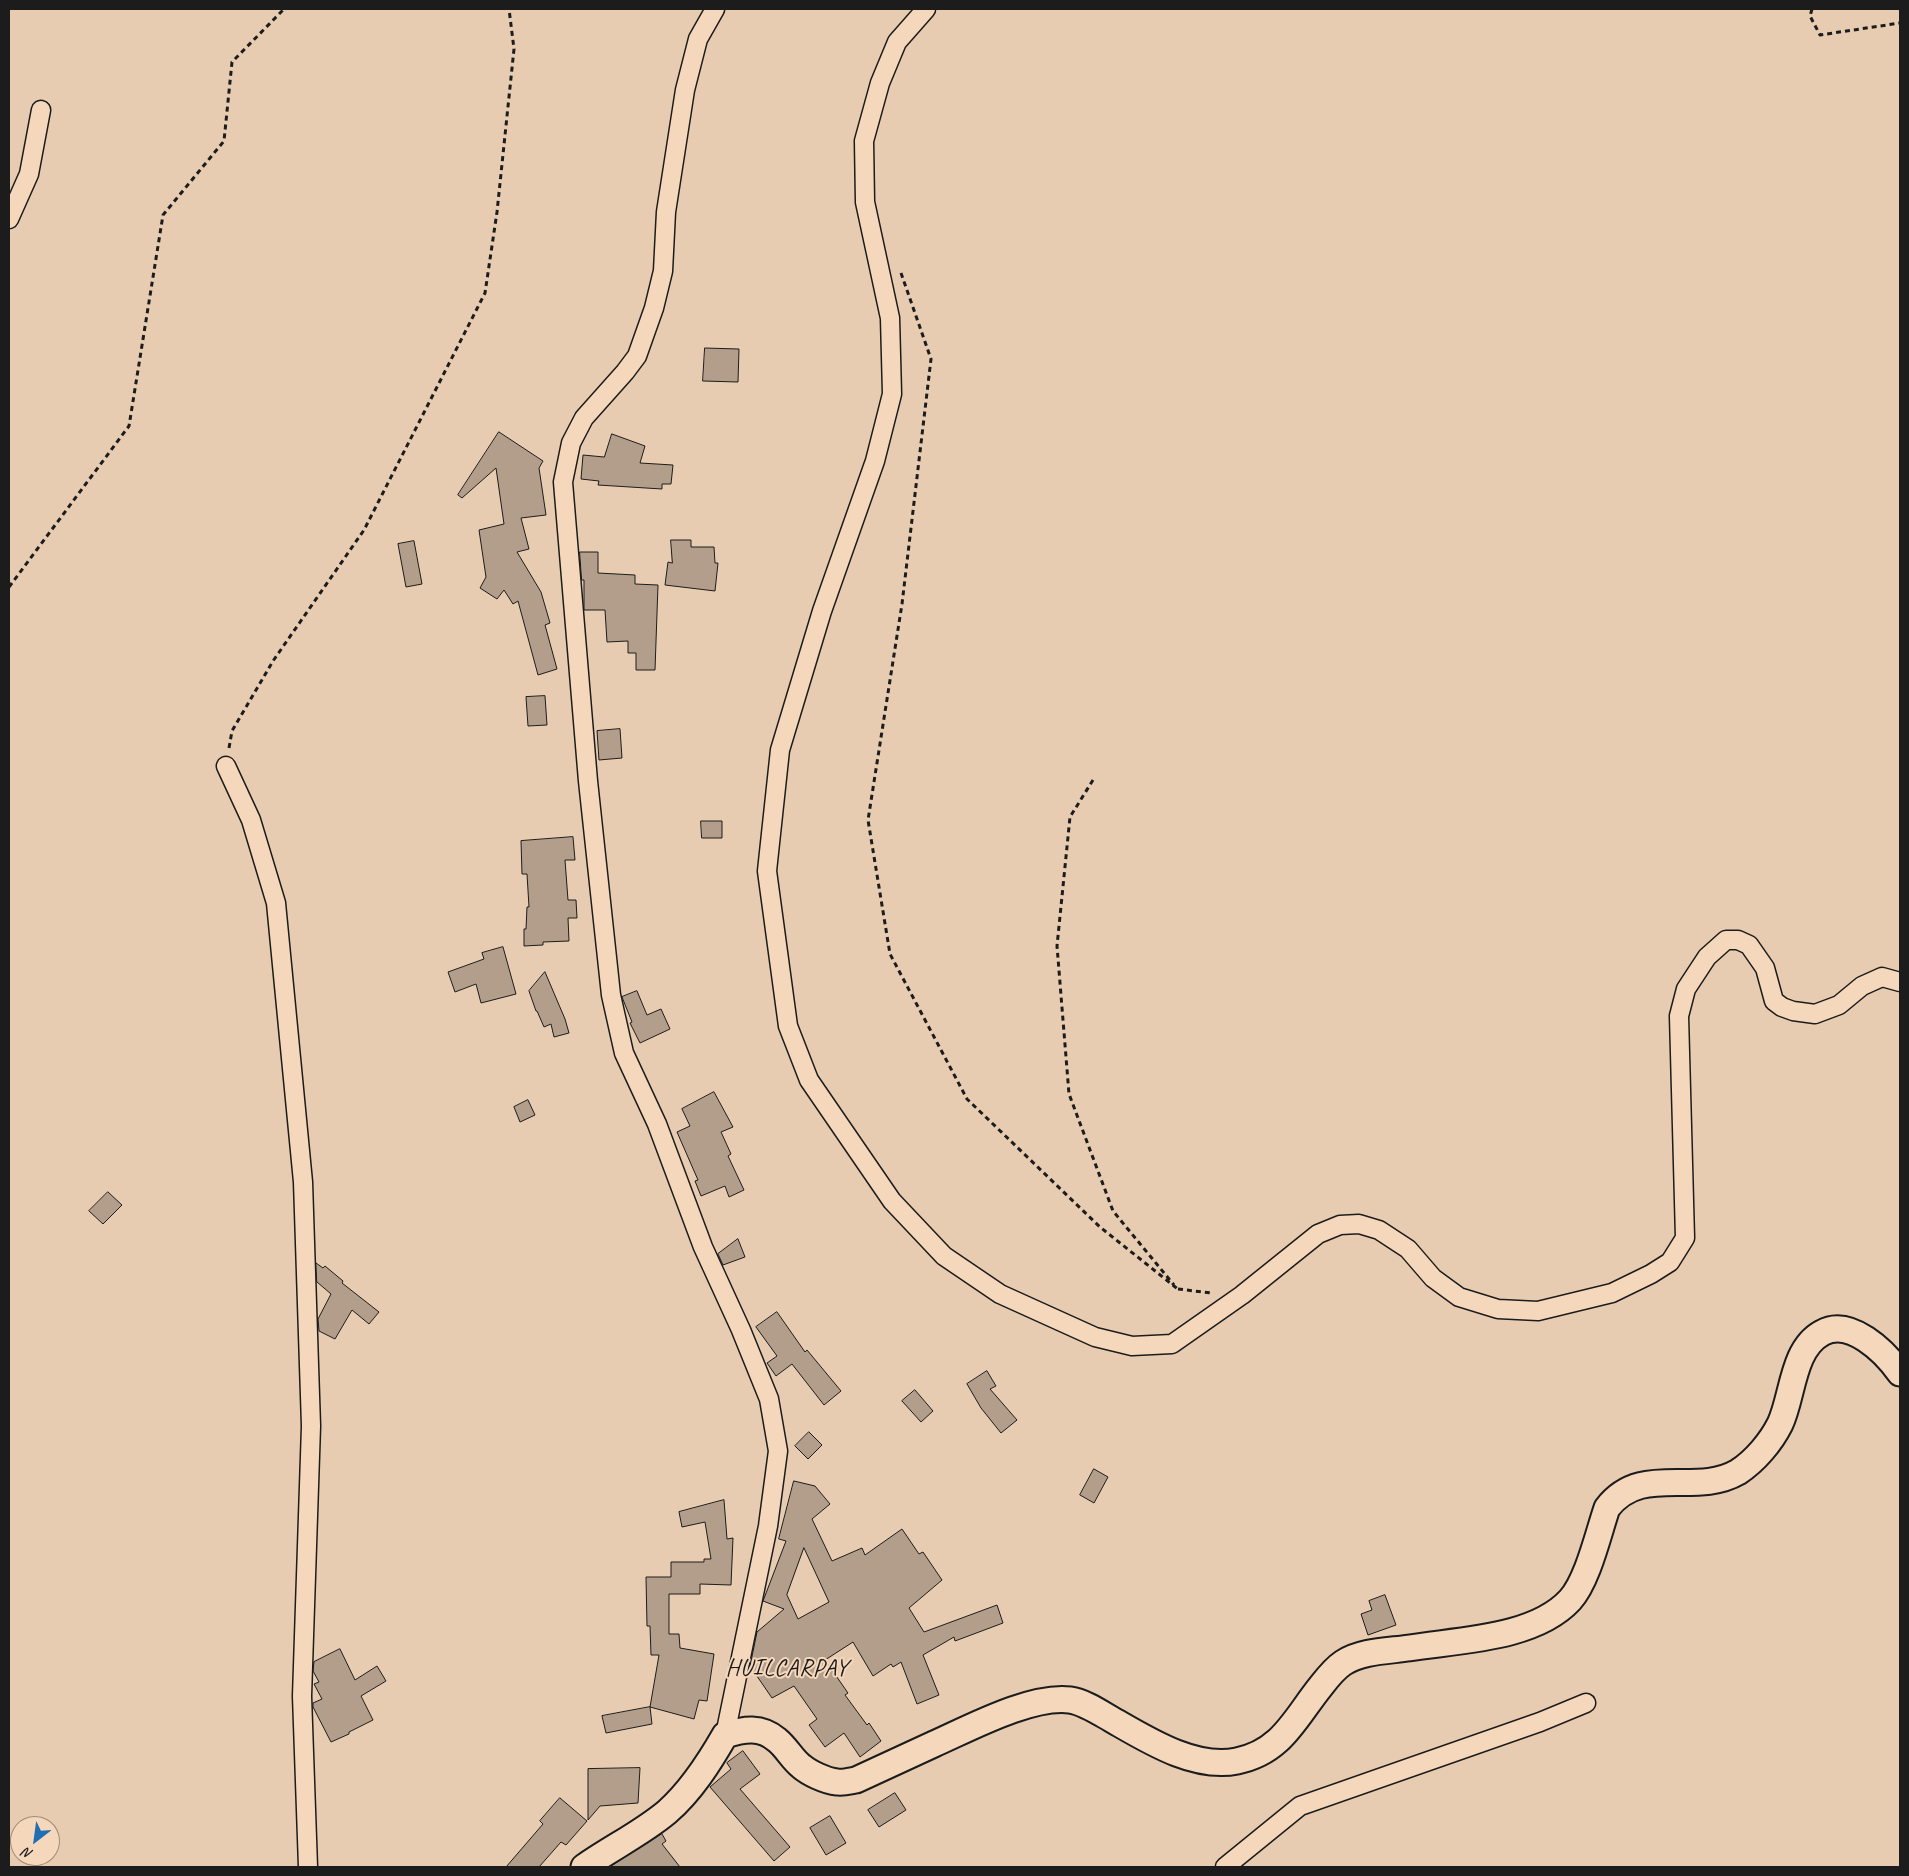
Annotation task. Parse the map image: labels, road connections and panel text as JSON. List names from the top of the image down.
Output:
{
  "districts": ["HUILCARPAY"],
  "north": "bottom left"
}
